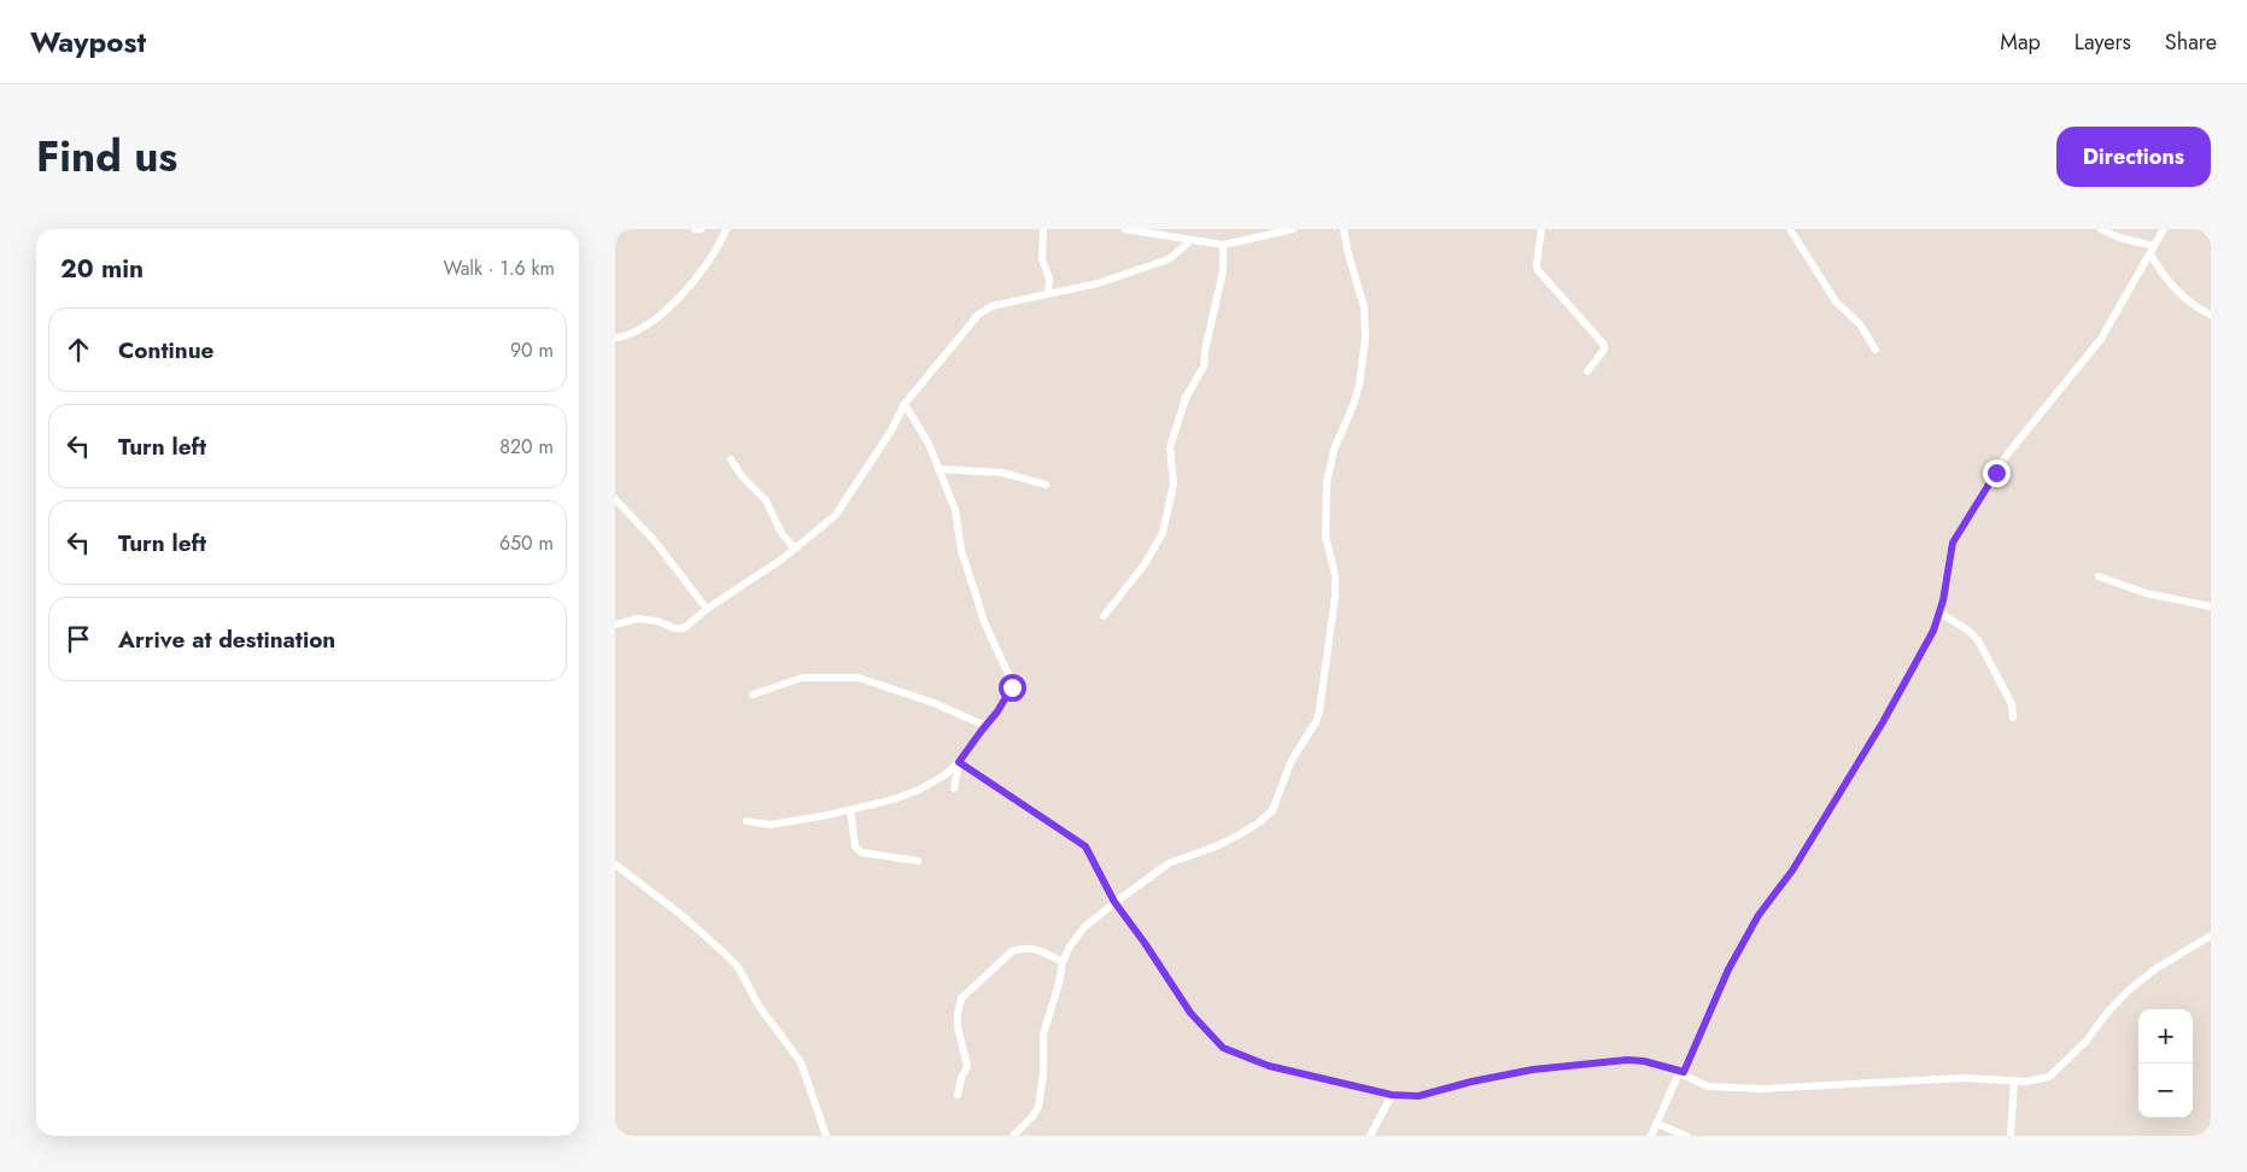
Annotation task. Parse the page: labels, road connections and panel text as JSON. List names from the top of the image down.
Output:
{
  "page": {
    "header": "Waypost",
    "nav": ["Map", "Layers", "Share"],
    "title": "Find us",
    "buttons": "Directions",
    "heading": ["20 min", "Walk · 1.6 km"],
    "list": [
      ["Continue", "90 m"],
      ["Turn left", "820 m"],
      ["Turn left", "650 m"],
      "Arrive at destination"
    ],
    "map_buttons": ["+", "−"]
  }
}
